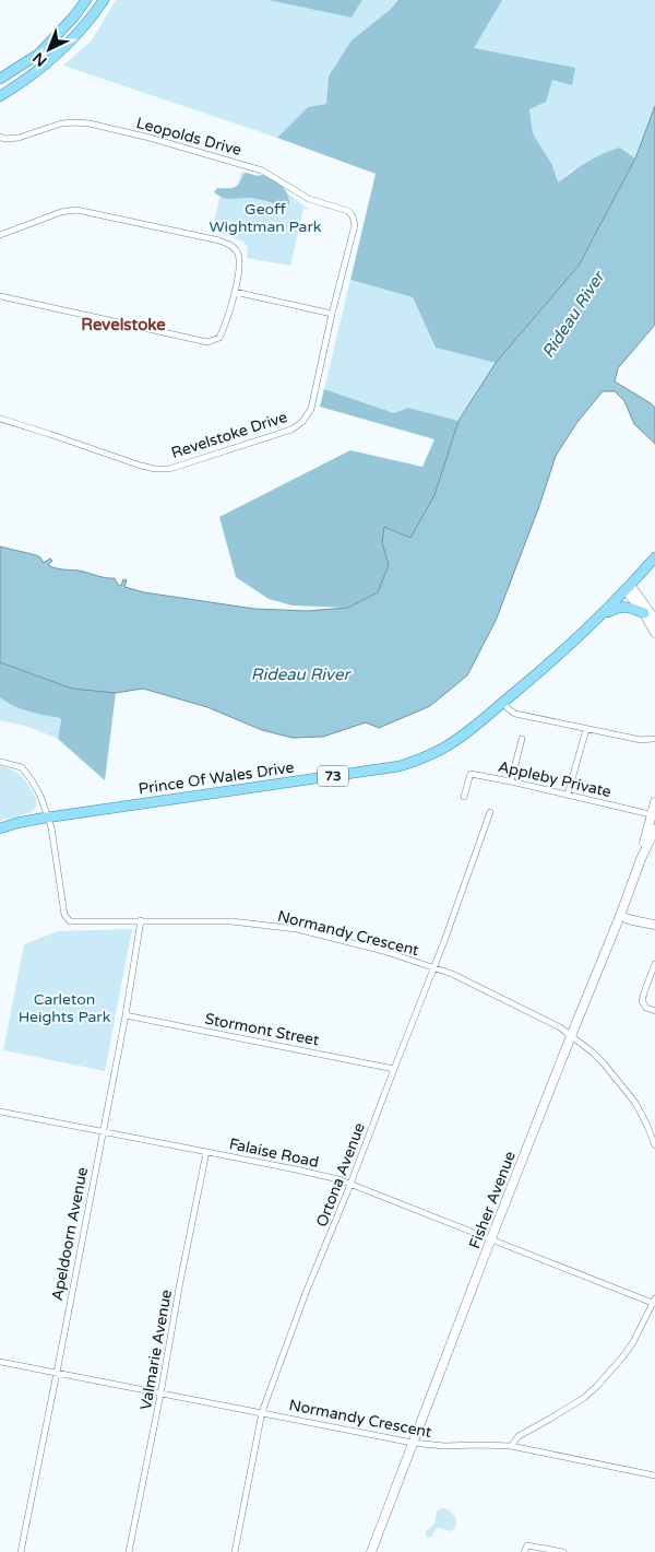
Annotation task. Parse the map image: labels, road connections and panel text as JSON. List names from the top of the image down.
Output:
{
  "streets": {
    "main road": ["73", "Prince Of Wales Drive", "Fisher Avenue"],
    "street": [
      "Leopolds Drive",
      "Revelstoke Drive",
      "Appleby Private",
      "Normandy Crescent",
      "Stormont Street",
      "Falaise Road",
      "Ortona Avenue",
      "Apeldoorn Avenue",
      "Valmarie Avenue"
    ]
  },
  "crossings": [
    ["Leopolds Drive", "Revelstoke Drive"],
    ["Prince Of Wales Drive", "Normandy Crescent"],
    ["Appleby Private", "Fisher Avenue"],
    ["Normandy Crescent", "Ortona Avenue"],
    ["Normandy Crescent", "Fisher Avenue"],
    ["Normandy Crescent", "Apeldoorn Avenue"],
    ["Normandy Crescent", "Valmarie Avenue"],
    ["Stormont Street", "Ortona Avenue"],
    ["Stormont Street", "Apeldoorn Avenue"],
    ["Falaise Road", "Ortona Avenue"],
    ["Falaise Road", "Fisher Avenue"],
    ["Falaise Road", "Apeldoorn Avenue"],
    ["Falaise Road", "Valmarie Avenue"]
  ],
  "districts": ["Revelstoke"],
  "water": ["Rideau River"],
  "parks": ["Geoff Wightman Park", "Carleton Heights Park"],
  "north": "bottom left"
}
